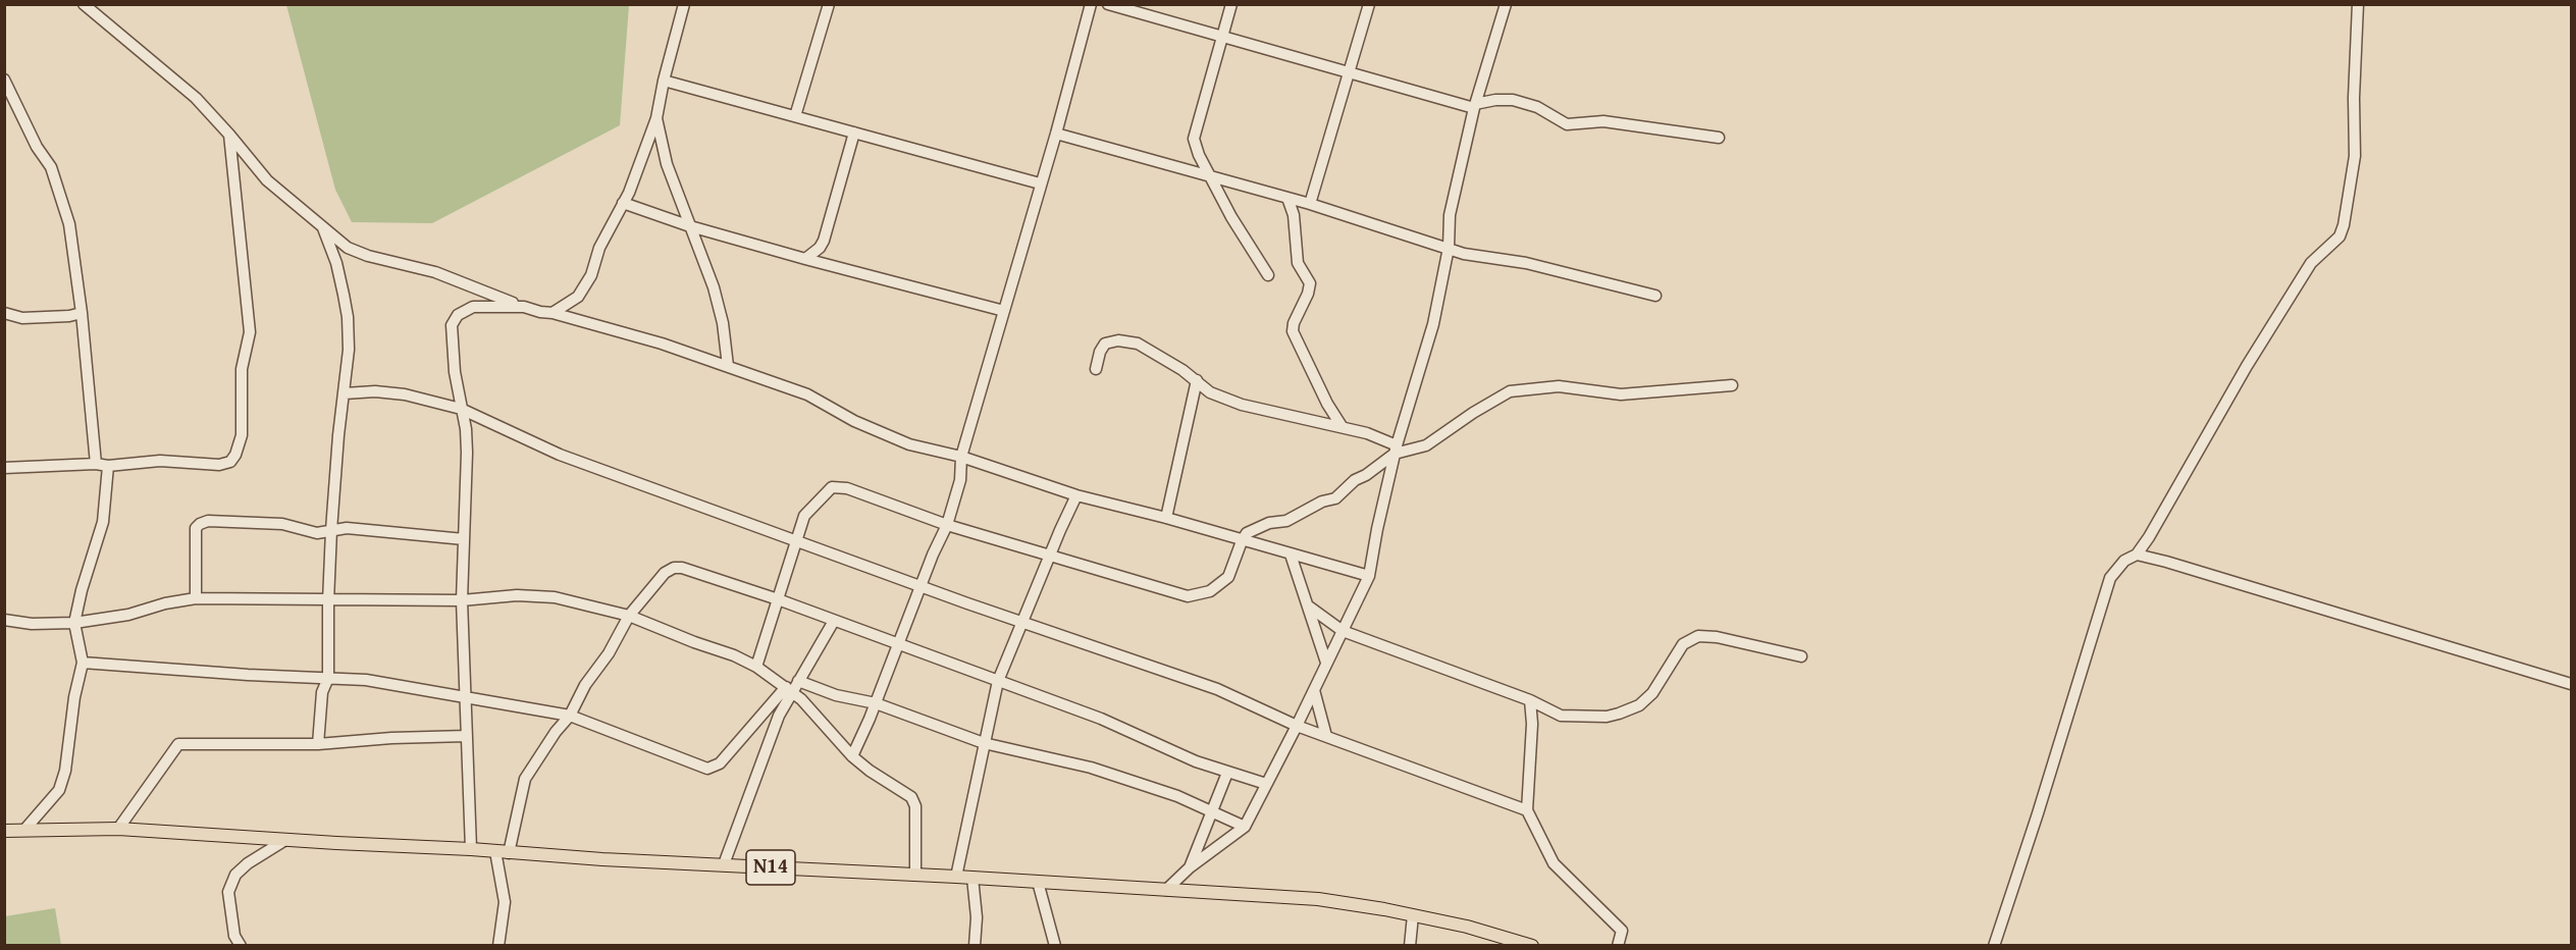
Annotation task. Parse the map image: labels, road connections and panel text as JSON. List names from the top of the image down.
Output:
{
  "streets": {
    "main road": ["N14"]
  }
}
